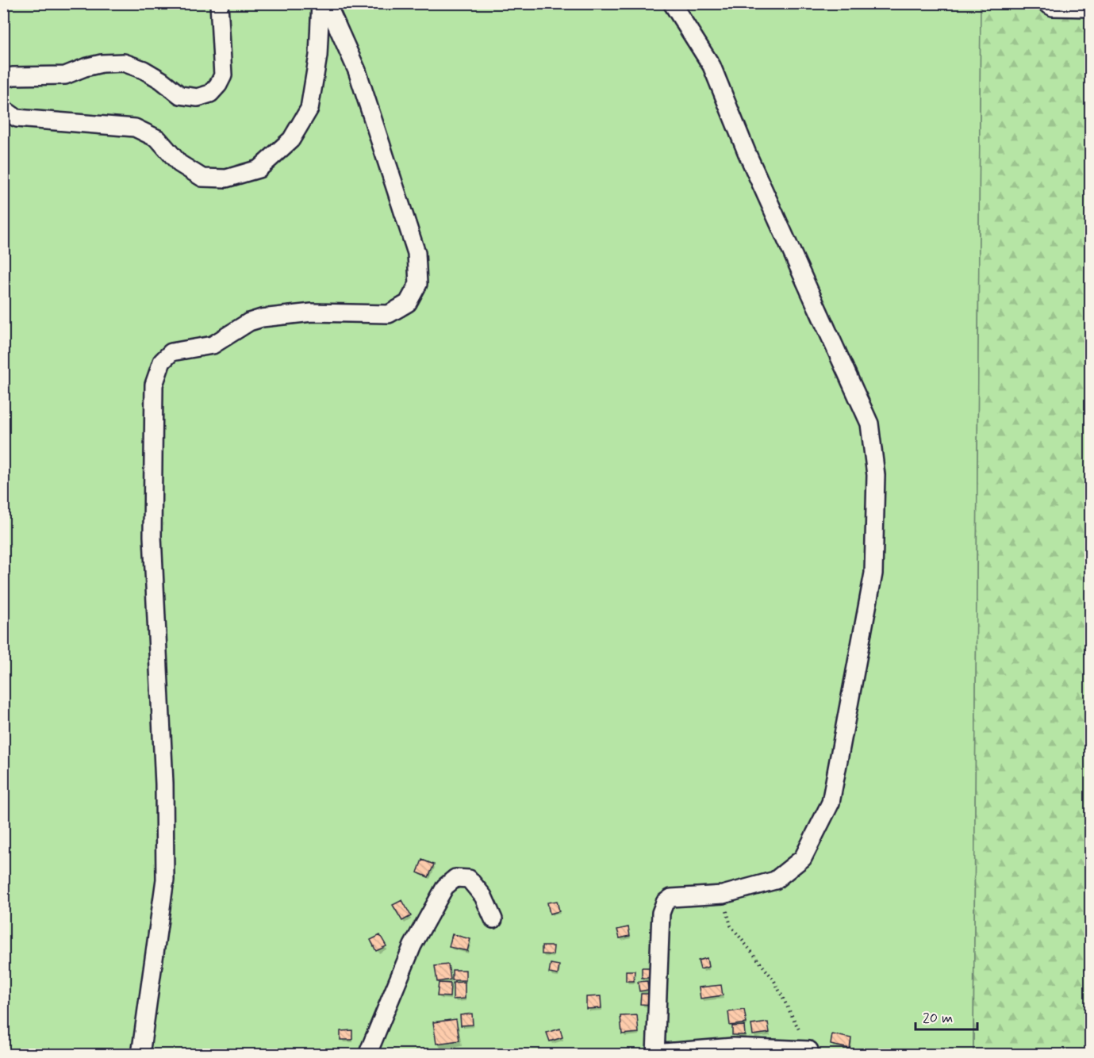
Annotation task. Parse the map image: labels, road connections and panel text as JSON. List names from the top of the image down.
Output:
{
  "scale_bar": "20 m"
}
